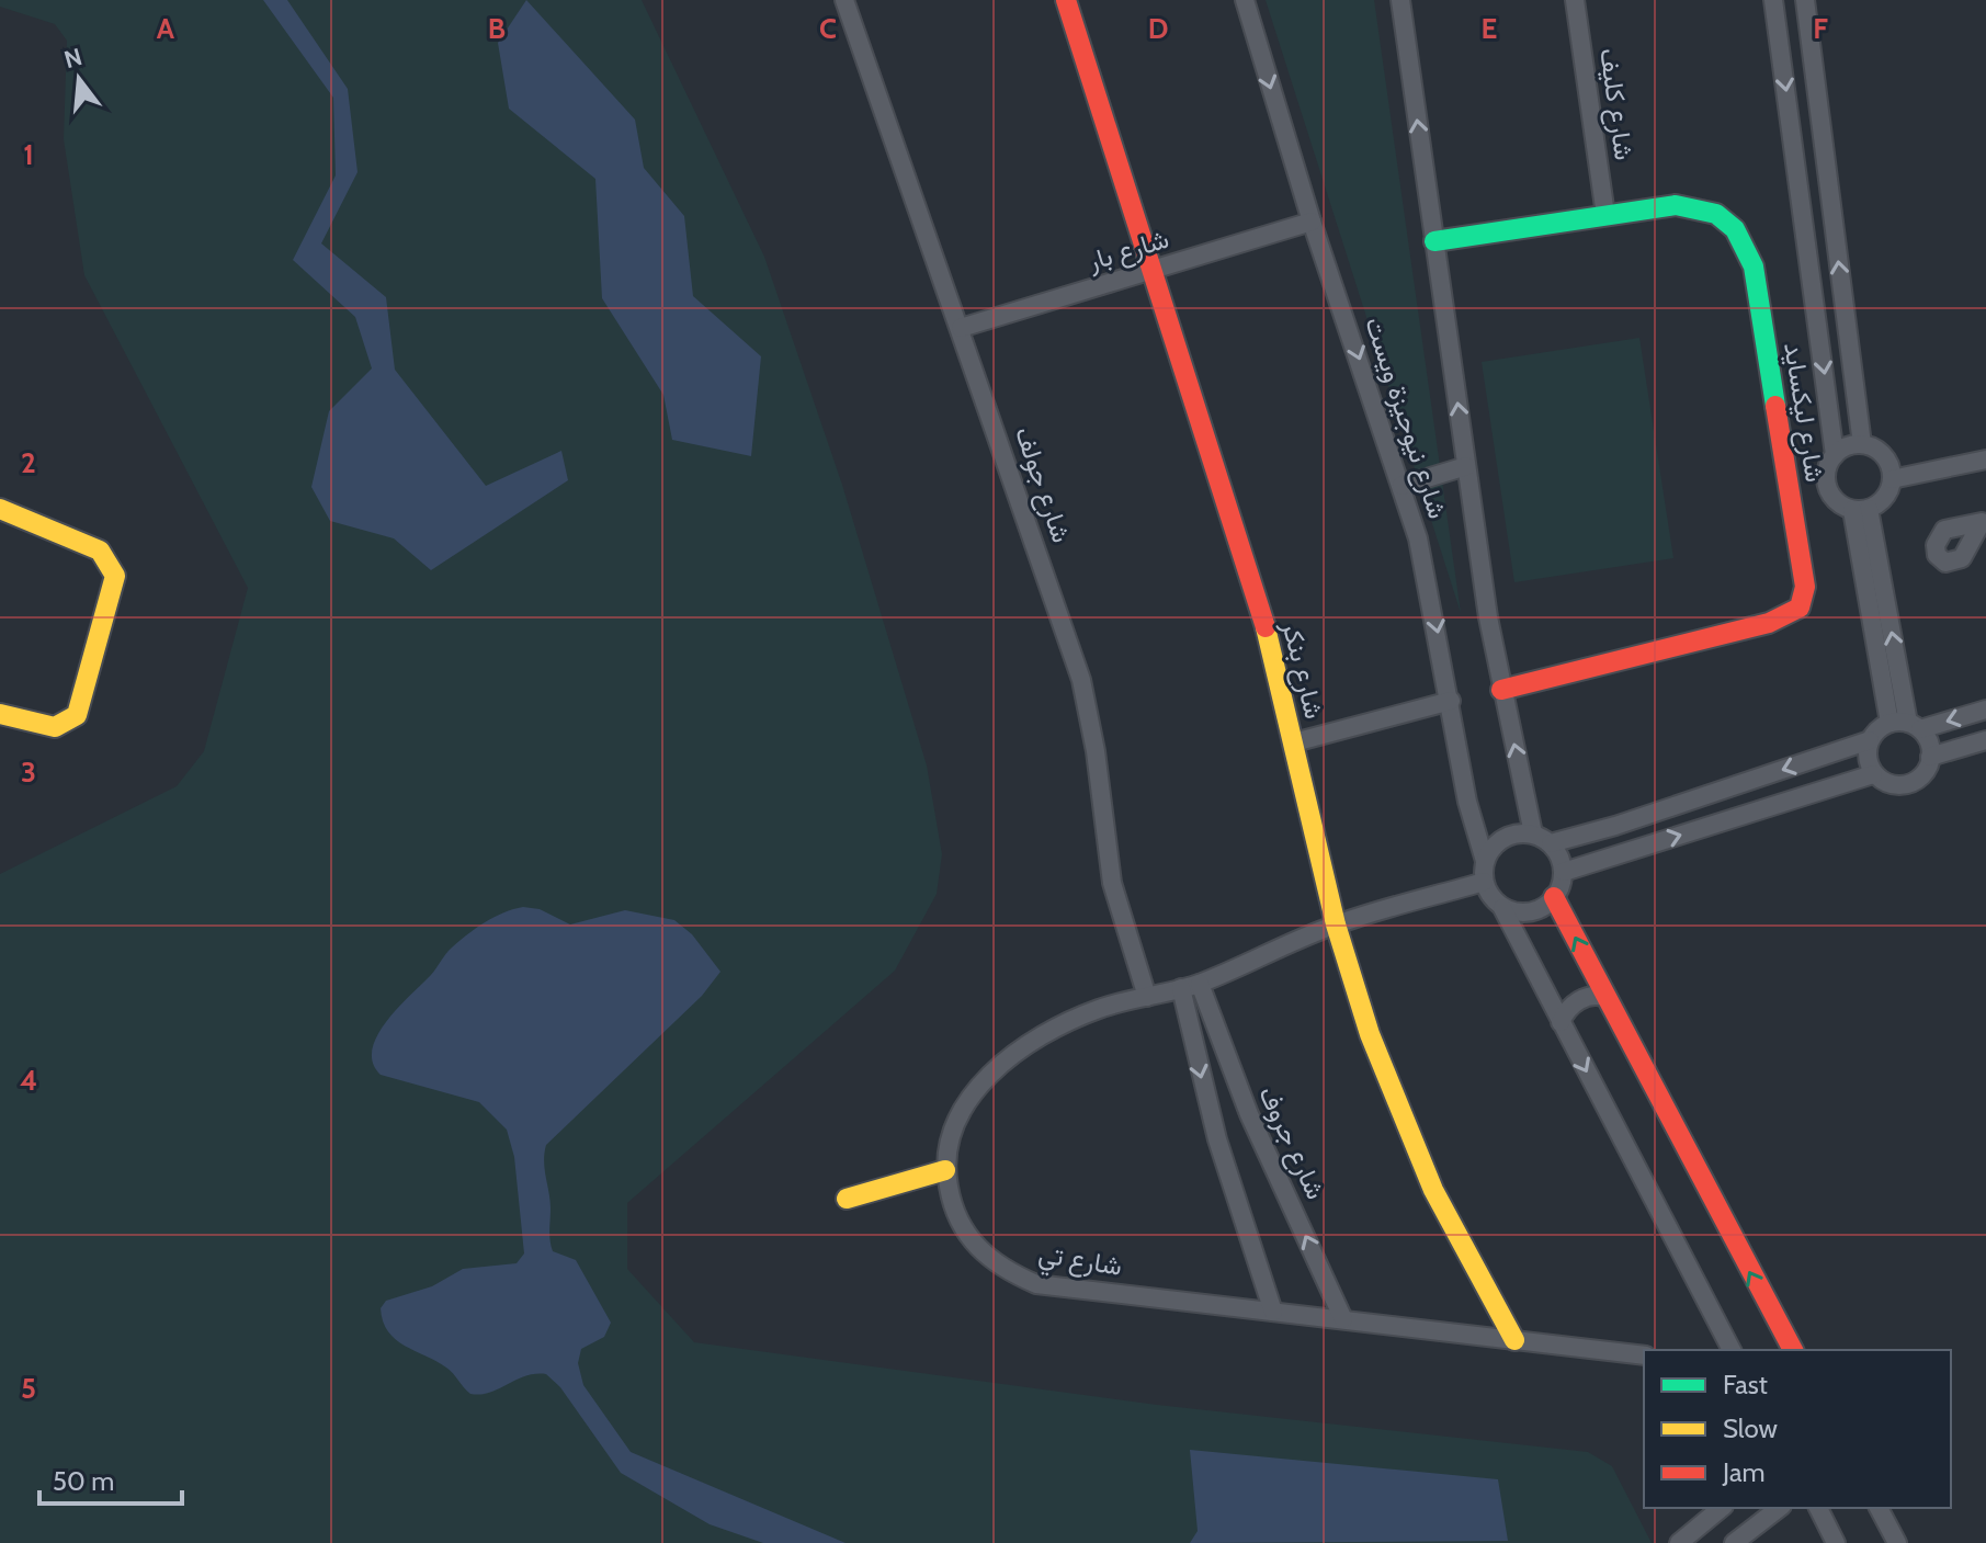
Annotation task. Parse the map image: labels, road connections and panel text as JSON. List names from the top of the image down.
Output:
{
  "streets": {
    "street": [
      "شارع كليف",
      "شارع بار",
      "شارع ليكسايد",
      "شارع نيوجيزة ويست",
      "شارع جولف",
      "شارع بنكر",
      "شارع جروف",
      "شارع تي"
    ]
  },
  "crossings": [
    ["شارع كليف", "شارع ليكسايد"],
    ["شارع بار", "شارع نيوجيزة ويست"],
    ["شارع بار", "شارع جولف"],
    ["شارع بار", "شارع بنكر"],
    ["شارع ليكسايد", "شارع نيوجيزة ويست"],
    ["شارع نيوجيزة ويست", "شارع تي"],
    ["شارع جولف", "شارع تي"],
    ["شارع بنكر", "شارع تي"],
    ["شارع جروف", "شارع تي"]
  ],
  "legend": ["Fast", "Slow", "Jam"],
  "scale_bar": "50 m",
  "north": "top",
  "grid": {
    "columns": [
      "A",
      "B",
      "C",
      "D",
      "E",
      "F"
    ],
    "rows": [
      "1",
      "2",
      "3",
      "4",
      "5"
    ]
  }
}
